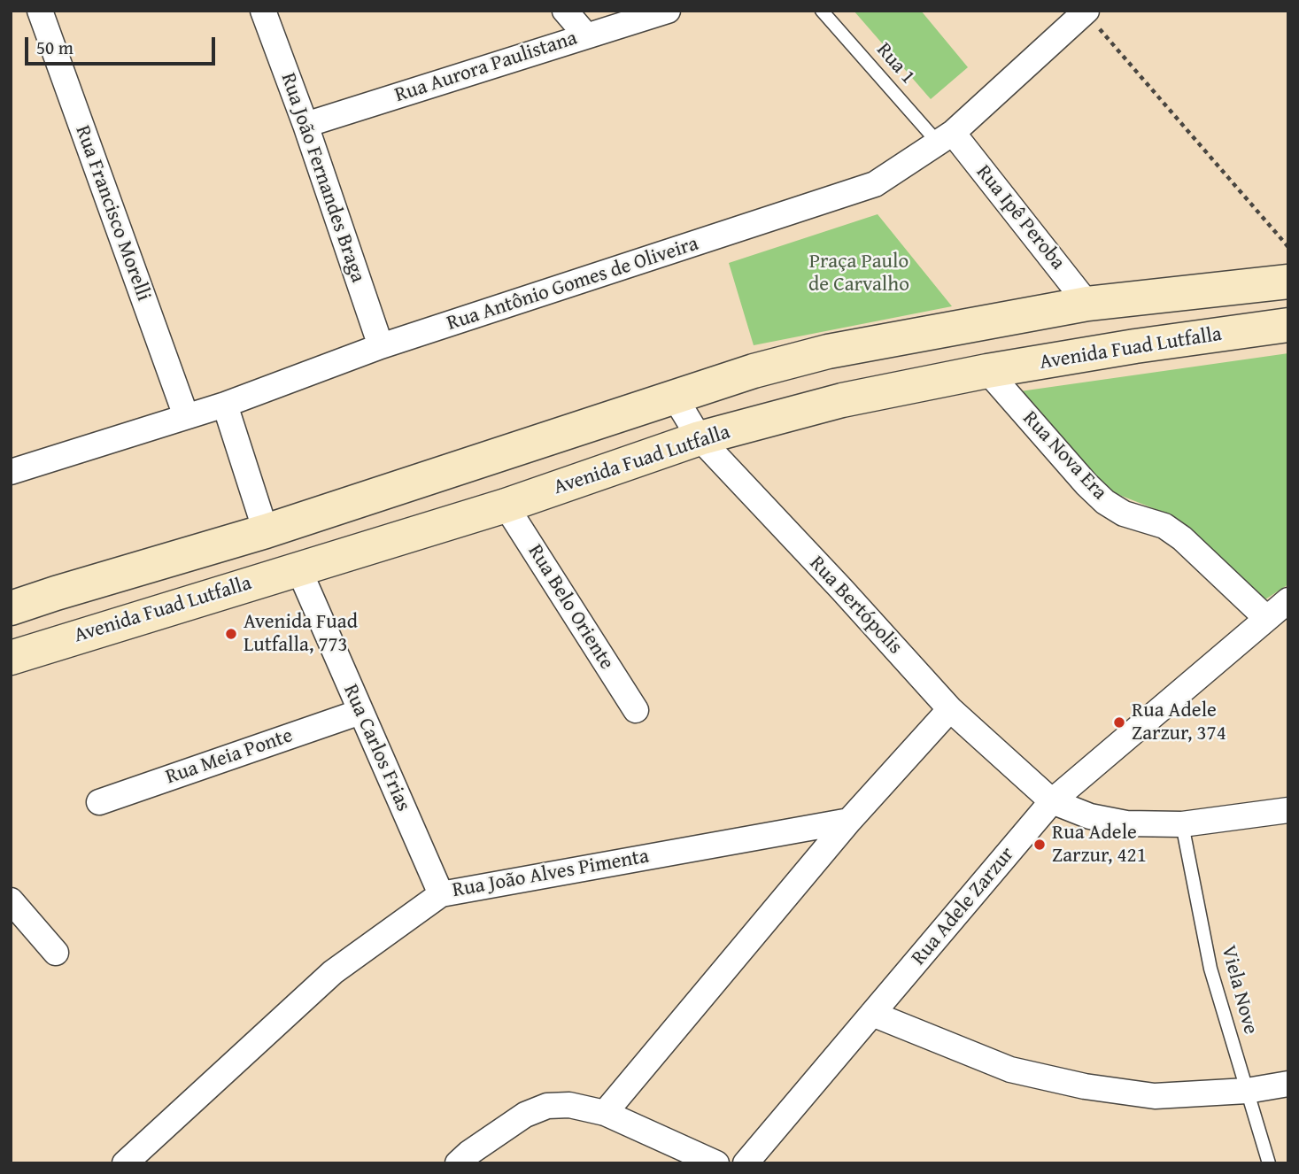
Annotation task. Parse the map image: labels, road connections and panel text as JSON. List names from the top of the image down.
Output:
{
  "streets": {
    "main road": ["Avenida Fuad Lutfalla"],
    "street": [
      "Rua Aurora Paulistana",
      "Rua João Fernandes Braga",
      "Rua Francisco Morelli",
      "Rua Ipê Peroba",
      "Rua Antônio Gomes de Oliveira",
      "Rua Nova Era",
      "Rua Bertópolis",
      "Rua Belo Oriente",
      "Rua Carlos Frias",
      "Rua Meia Ponte",
      "Rua João Alves Pimenta",
      "Rua Adele Zarzur"
    ],
    "lane": ["Rua 1", "Viela Nove"]
  },
  "crossings": [
    ["Rua 1", "Rua Ipê Peroba"],
    ["Rua 1", "Rua Antônio Gomes de Oliveira"],
    ["Rua Aurora Paulistana", "Rua João Fernandes Braga"],
    ["Rua João Fernandes Braga", "Rua Antônio Gomes de Oliveira"],
    ["Rua Francisco Morelli", "Rua Antônio Gomes de Oliveira"],
    ["Rua Ipê Peroba", "Rua Antônio Gomes de Oliveira"],
    ["Avenida Fuad Lutfalla", "Rua Nova Era"],
    ["Avenida Fuad Lutfalla", "Rua Bertópolis"],
    ["Avenida Fuad Lutfalla", "Rua Belo Oriente"],
    ["Avenida Fuad Lutfalla", "Rua Carlos Frias"],
    ["Rua Nova Era", "Rua Adele Zarzur"],
    ["Rua Bertópolis", "Rua Adele Zarzur"],
    ["Rua Carlos Frias", "Rua Meia Ponte"],
    ["Rua Carlos Frias", "Rua João Alves Pimenta"]
  ],
  "parks": ["Praça Paulo de Carvalho"],
  "places": ["Avenida Fuad Lutfalla, 773", "Rua Adele Zarzur, 374", "Rua Adele Zarzur, 421"],
  "scale_bar": "50 m"
}
